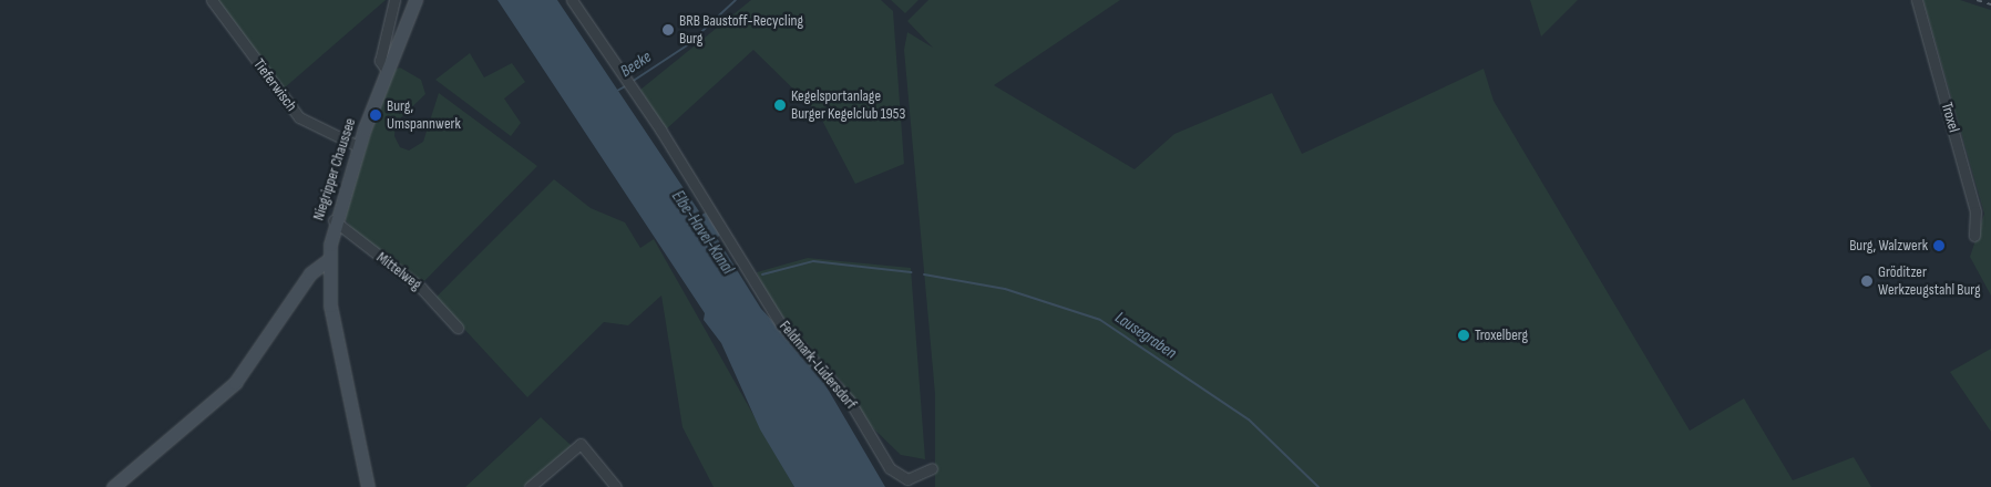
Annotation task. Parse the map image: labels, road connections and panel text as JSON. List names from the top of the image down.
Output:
{
  "streets": {
    "main road": ["Niegripper Chaussee"],
    "street": [
      "Tieferwisch",
      "Troxel",
      "Mittelweg",
      "Feldmark-Lüdersdorf"
    ]
  },
  "crossings": [
    ["Tieferwisch", "Niegripper Chaussee"],
    ["Niegripper Chaussee", "Mittelweg"]
  ],
  "water": ["Beeke", "Elbe-Havel-Kanal", "Lausegraben"],
  "places": [
    "BRB Baustoff-Recycling Burg",
    "Kegelsportanlage Burger Kegelclub 1953",
    "Burg, Umspannwerk",
    "Burg, Walzwerk",
    "Gröditzer Werkzeugstahl Burg",
    "Troxelberg"
  ]
}
